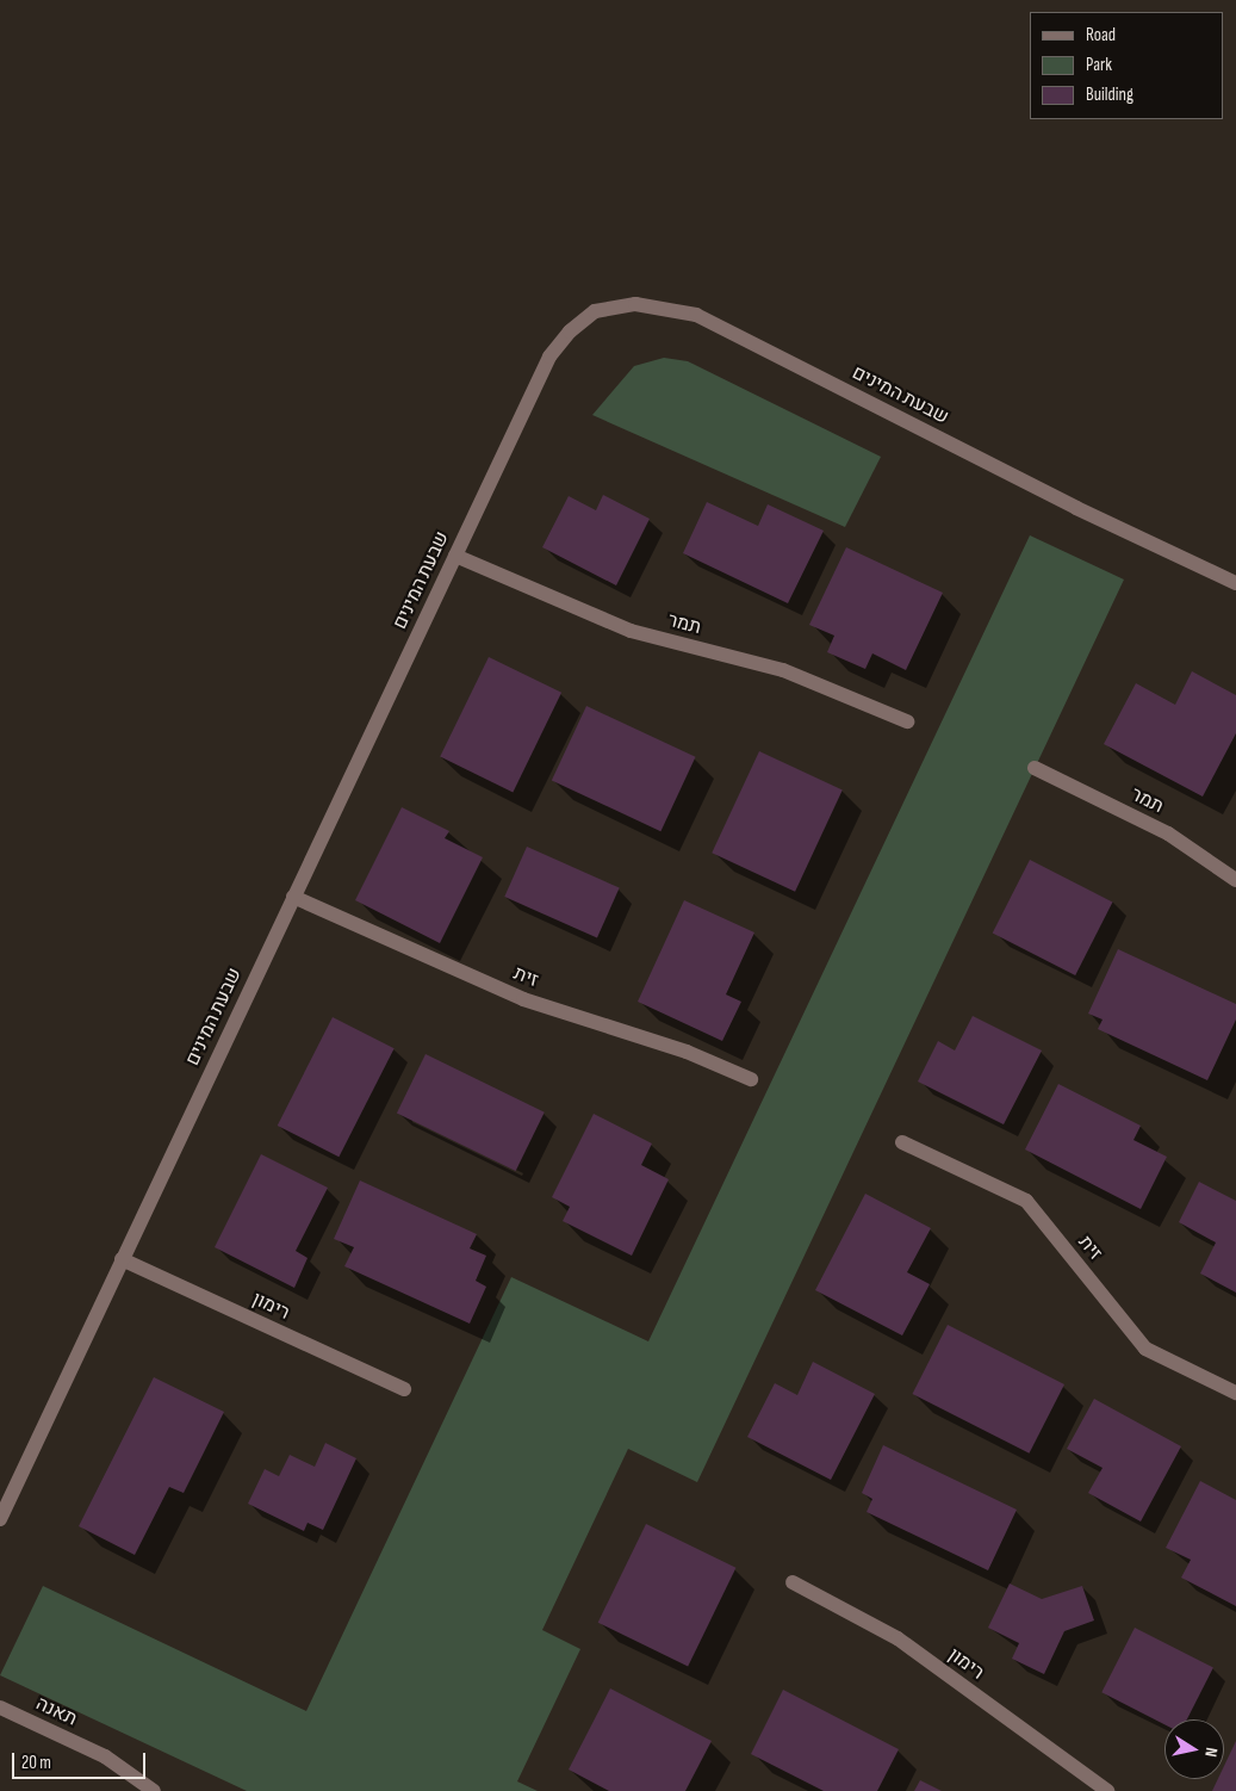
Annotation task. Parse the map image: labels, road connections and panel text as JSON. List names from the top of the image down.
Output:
{
  "streets": {
    "street": [
      "שבעת המינים",
      "תמר",
      "זית",
      "רימון",
      "תאנה"
    ]
  },
  "crossings": [
    ["שבעת המינים", "תמר"],
    ["שבעת המינים", "זית"],
    ["שבעת המינים", "רימון"]
  ],
  "legend": ["Road", "Park", "Building"],
  "scale_bar": "20 m",
  "north": "right"
}
